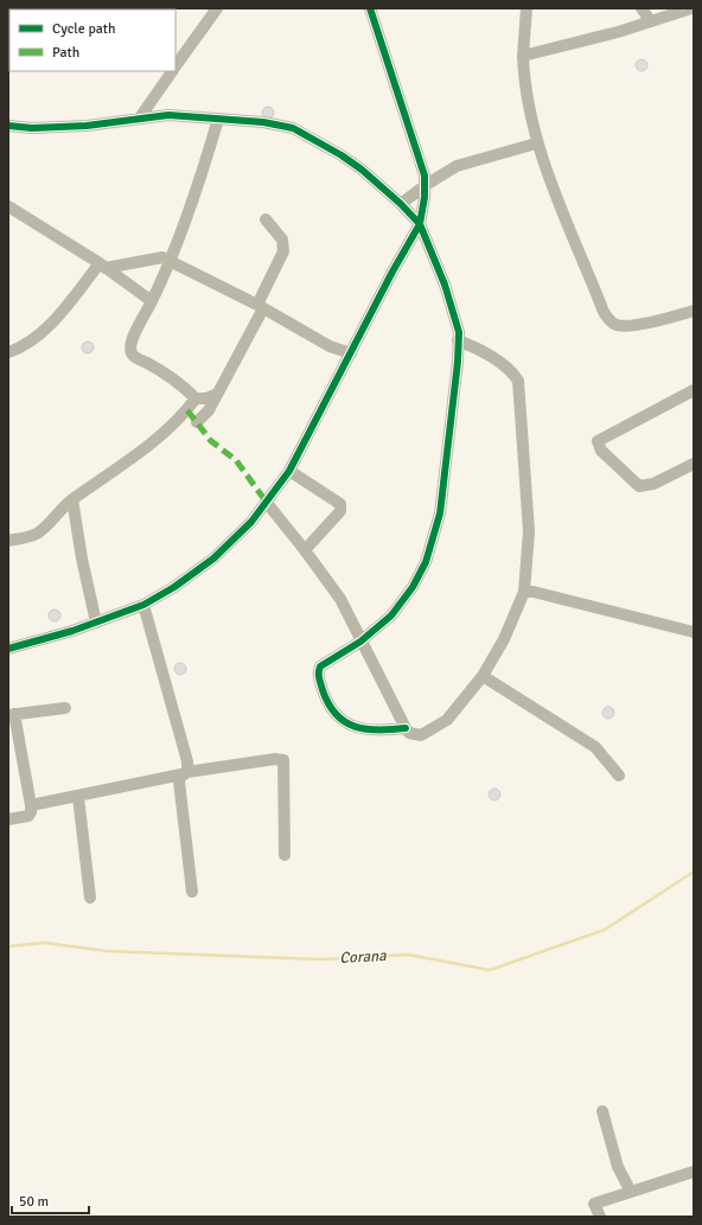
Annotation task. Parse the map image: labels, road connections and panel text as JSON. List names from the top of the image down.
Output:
{
  "water": ["Corana"],
  "legend": ["Cycle path", "Path"],
  "scale_bar": "50 m"
}
